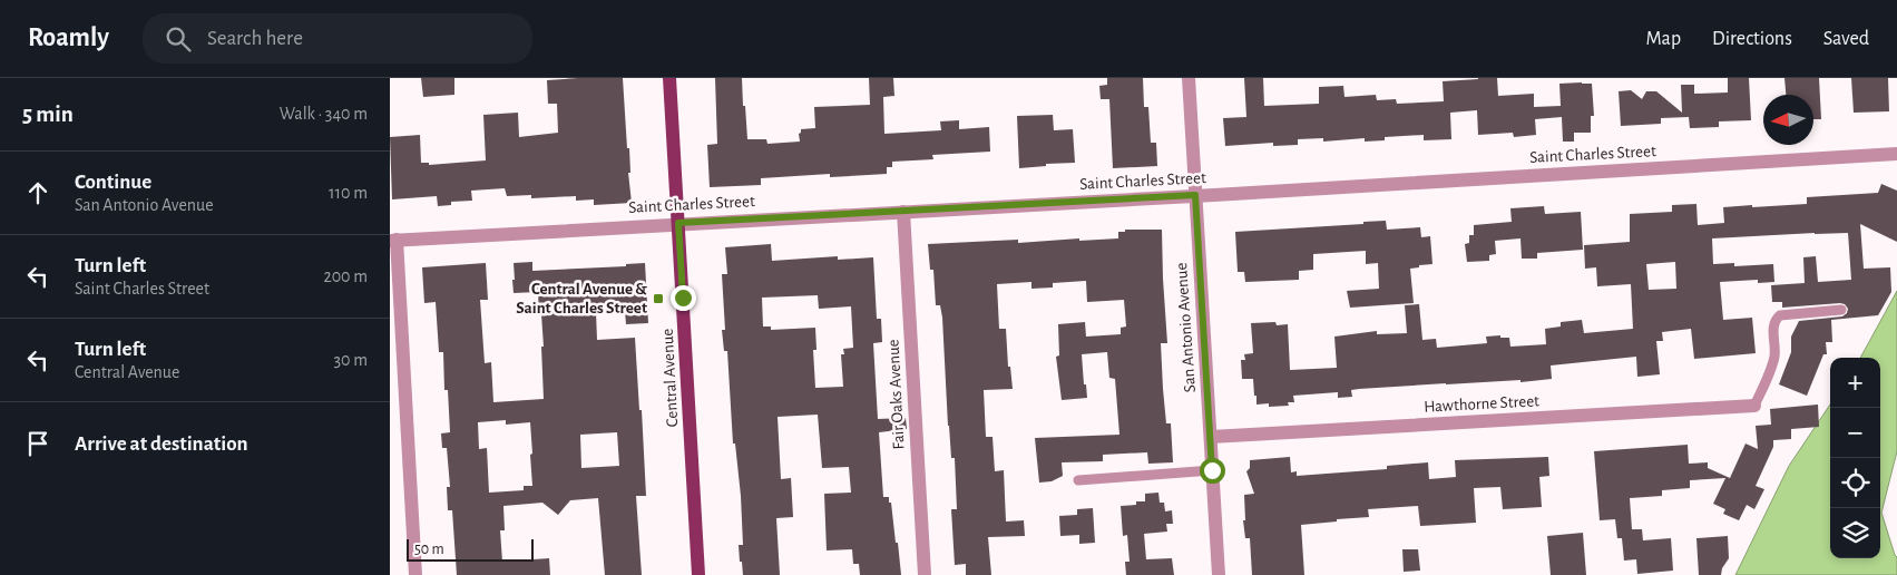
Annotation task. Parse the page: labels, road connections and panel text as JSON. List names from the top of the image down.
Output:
{
  "streets": {
    "main road": ["Central Avenue"],
    "street": [
      "Saint Charles Street",
      "San Antonio Avenue",
      "Fair Oaks Avenue",
      "Hawthorne Street"
    ]
  },
  "crossings": [
    ["Saint Charles Street", "San Antonio Avenue"],
    ["Saint Charles Street", "Central Avenue"],
    ["Saint Charles Street", "Fair Oaks Avenue"],
    ["San Antonio Avenue", "Hawthorne Street"]
  ],
  "places": {
    "transit": ["Central Avenue & Saint Charles Street"]
  },
  "scale_bar": "50 m",
  "north": "left",
  "page": {
    "header": "Roamly",
    "search": "Search here",
    "nav": ["Map", "Directions", "Saved"],
    "heading": ["5 min", "Walk · 340 m"],
    "list": [
      ["Continue", "San Antonio Avenue", "110 m"],
      ["Turn left", "Saint Charles Street", "200 m"],
      ["Turn left", "Central Avenue", "30 m"],
      "Arrive at destination"
    ],
    "map_buttons": ["+", "−"],
    "scale": "50 m"
  }
}
